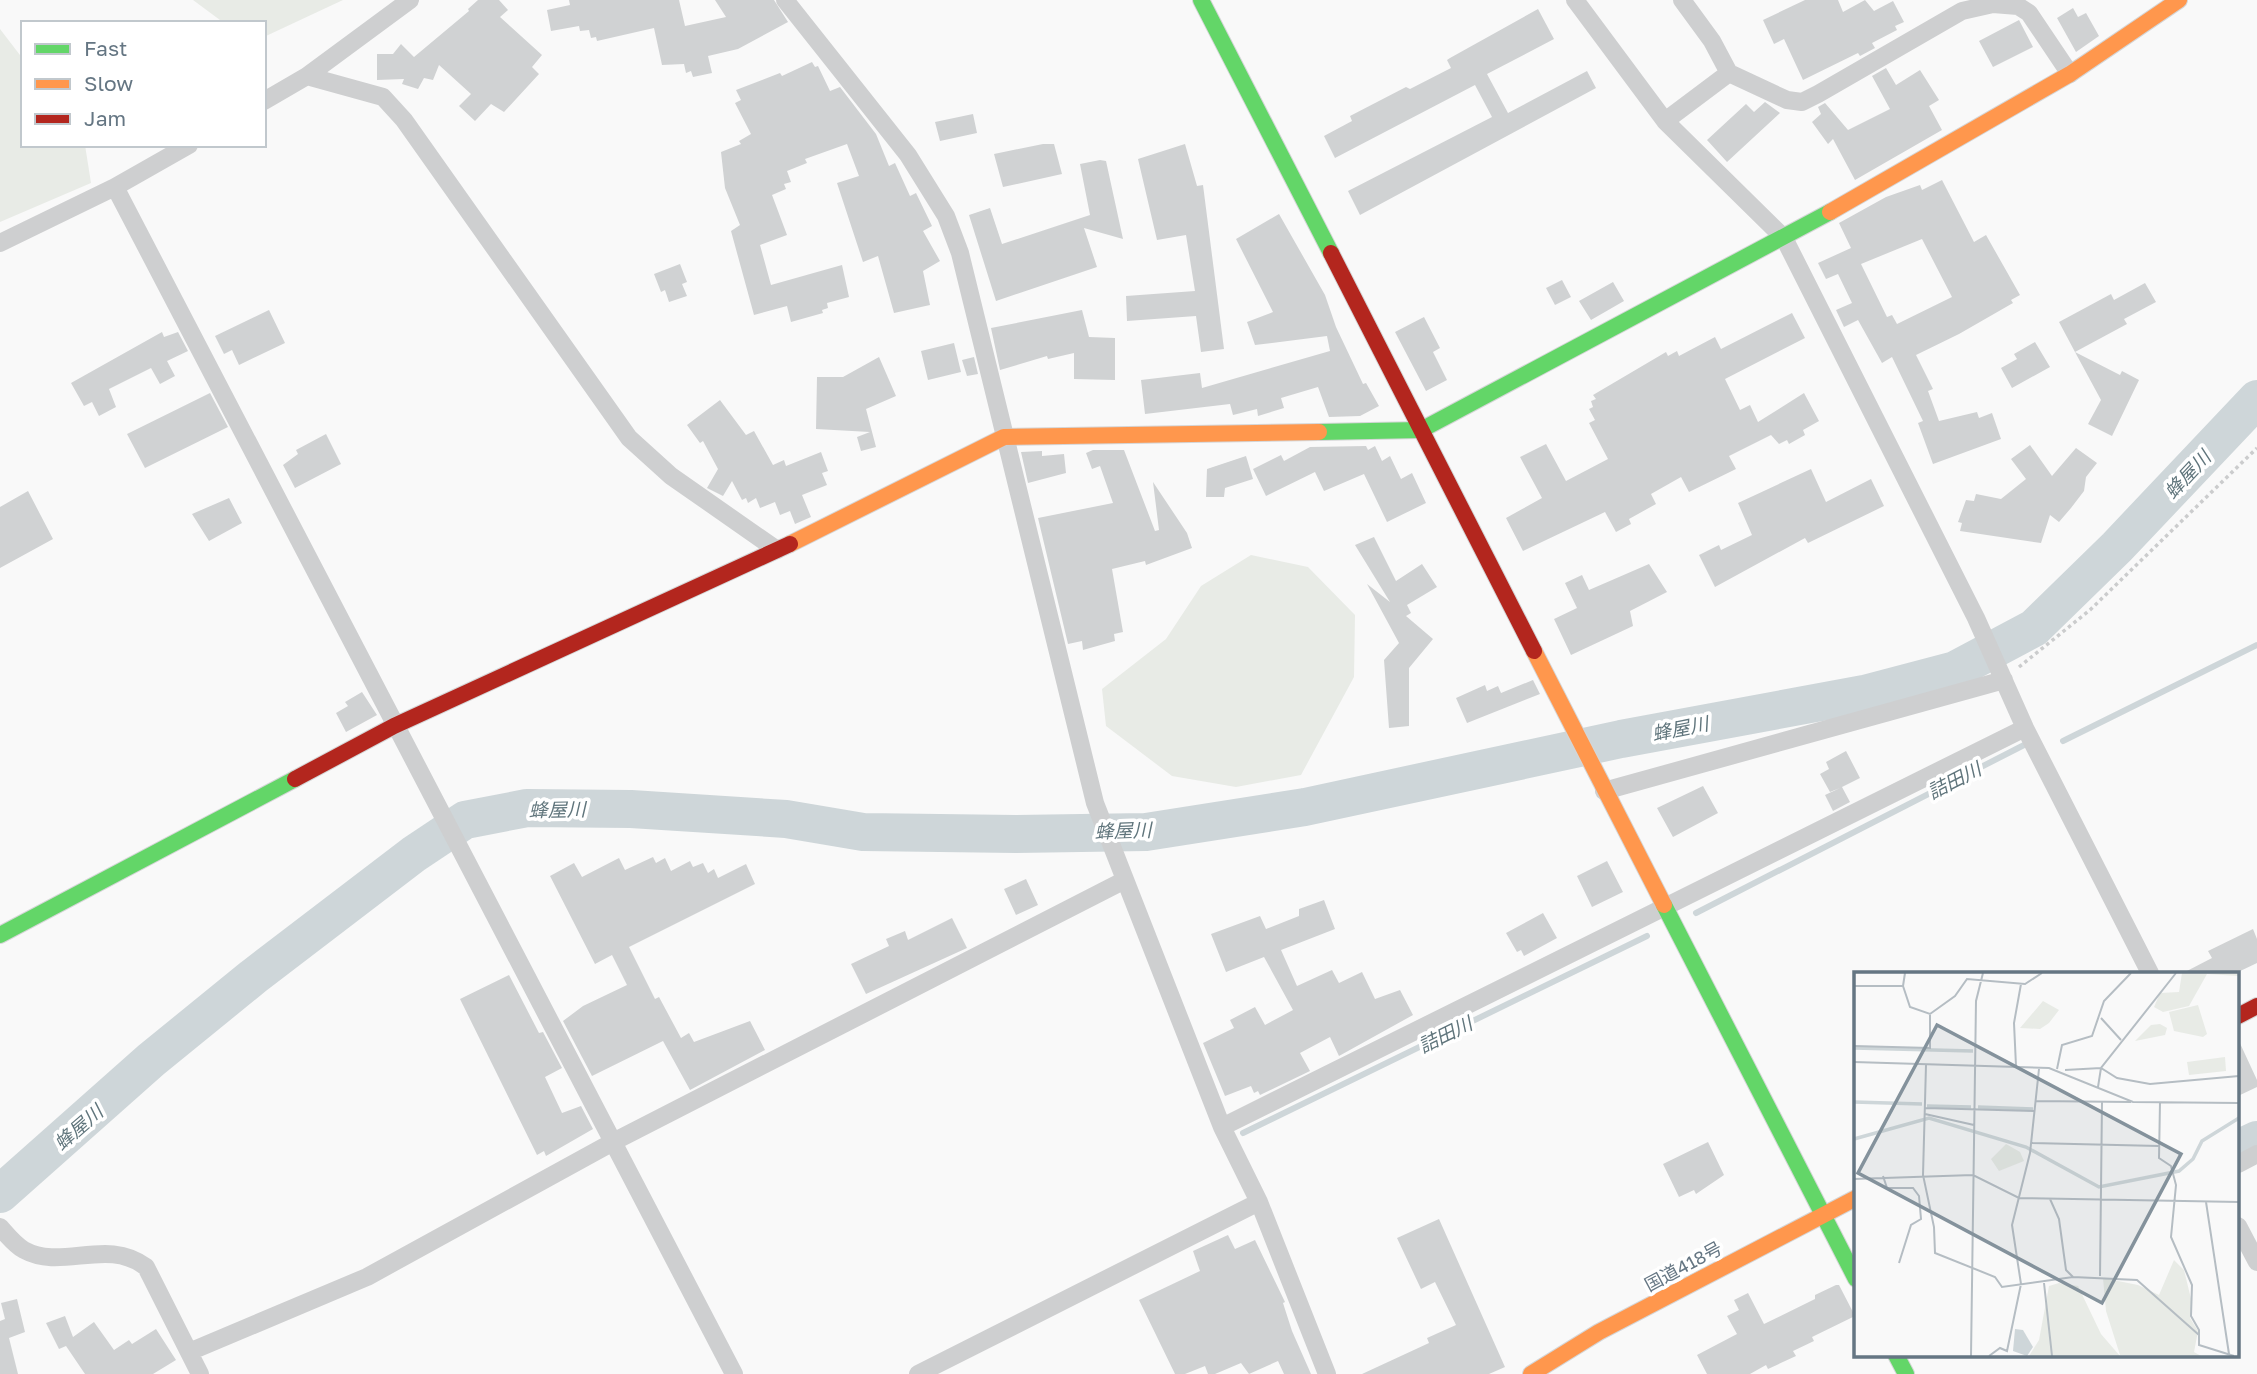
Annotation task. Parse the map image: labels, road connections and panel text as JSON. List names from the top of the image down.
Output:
{
  "streets": {
    "main road": ["国道418号"]
  },
  "water": ["蜂屋川", "詰田川"],
  "legend": ["Fast", "Slow", "Jam"]
}
